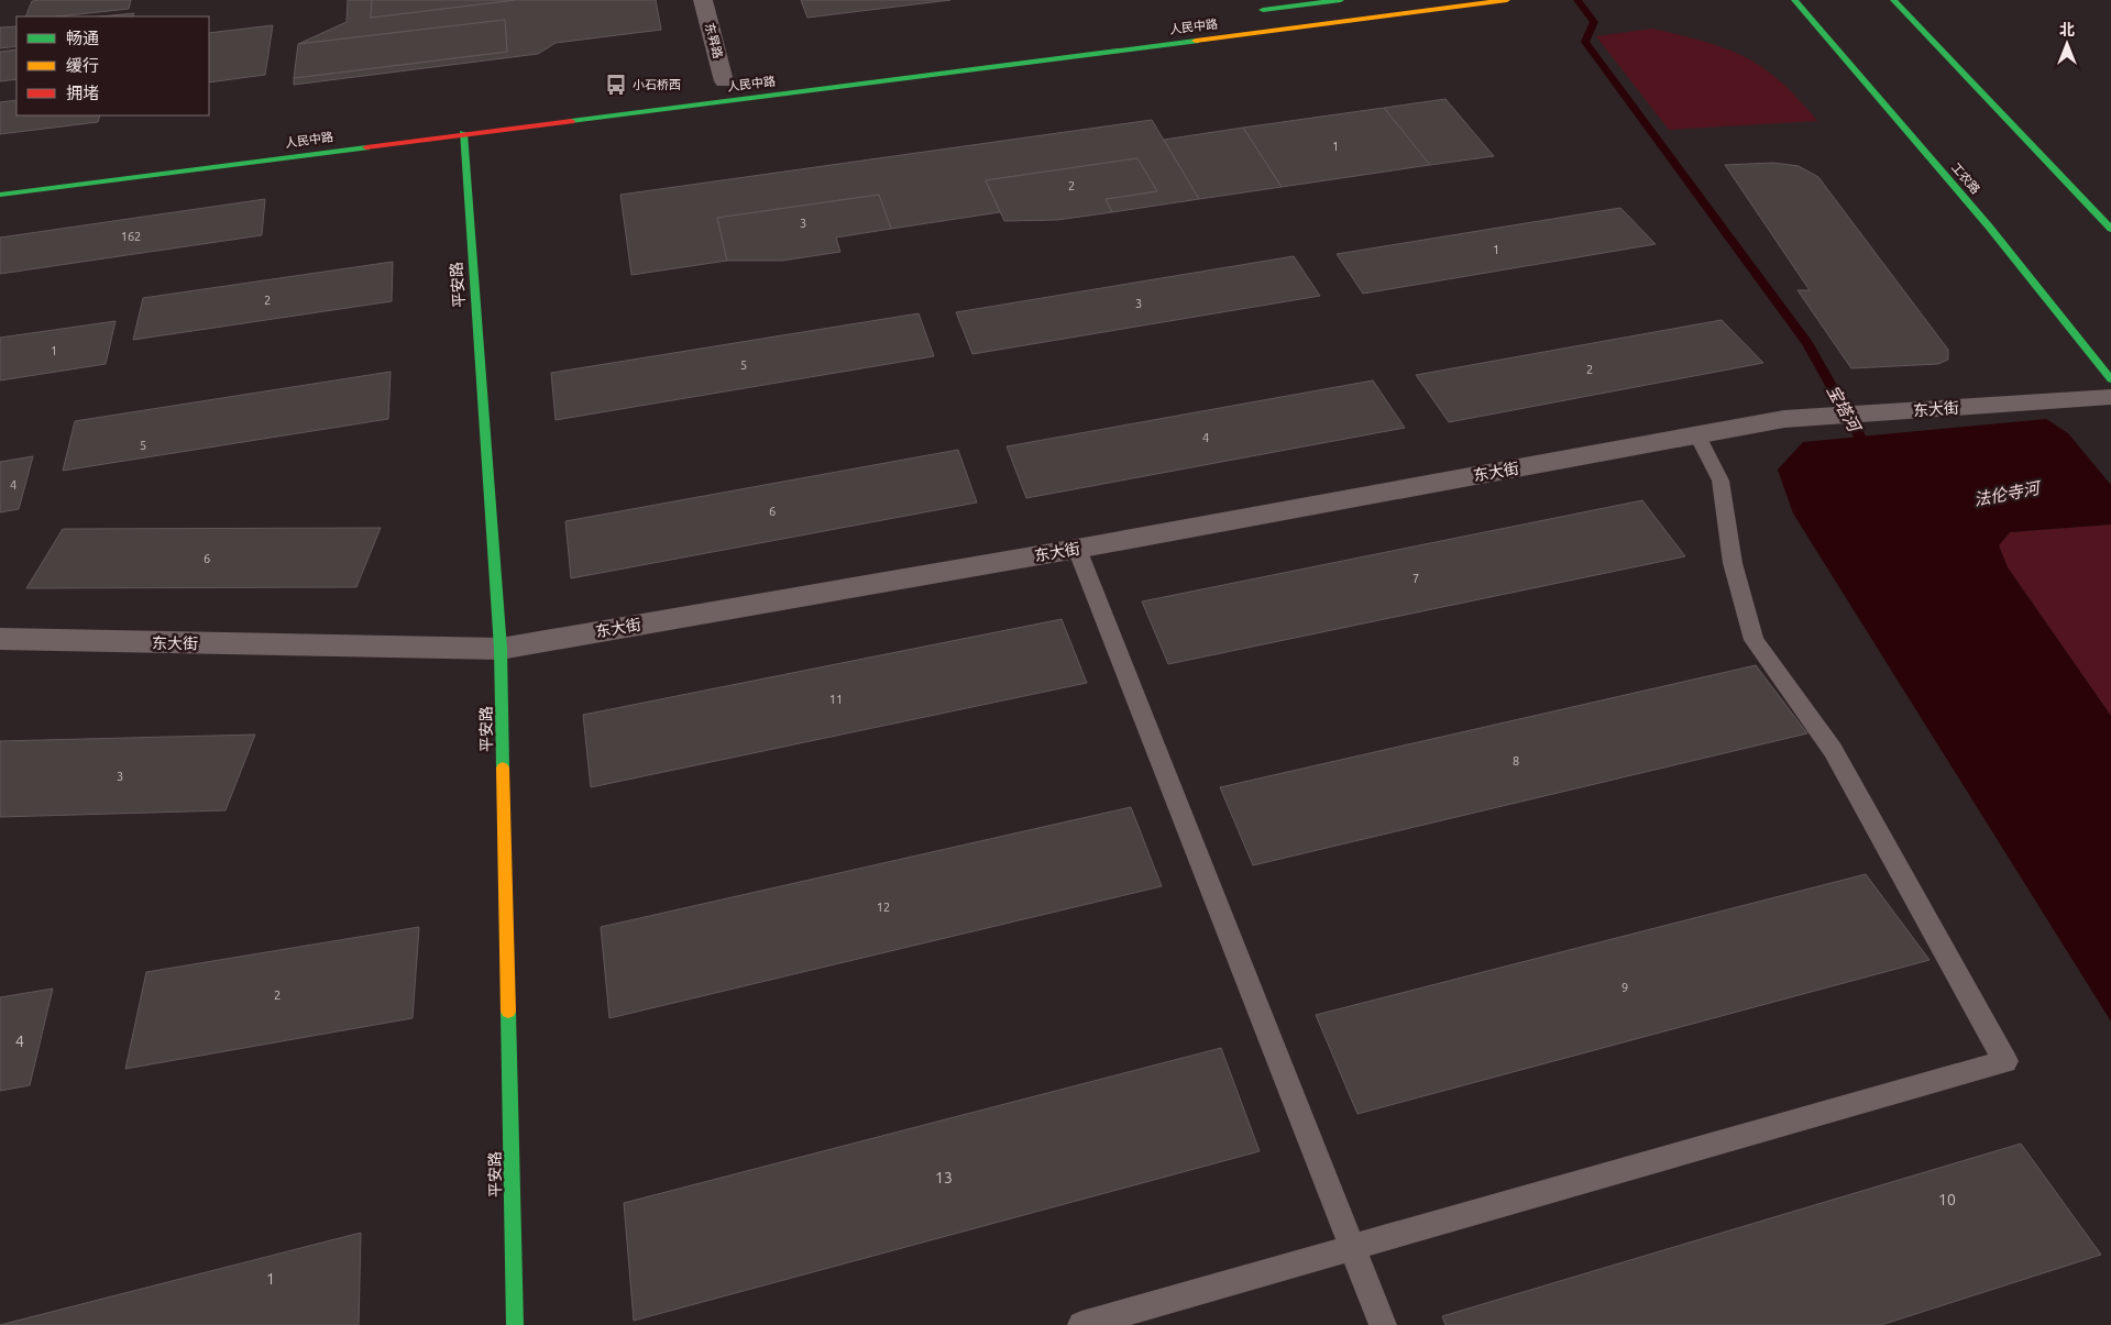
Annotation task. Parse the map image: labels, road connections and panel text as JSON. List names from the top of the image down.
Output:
{
  "streets": {
    "main road": ["人民中路", "工农路", "平安路"],
    "street": ["东昇路", "东大街"]
  },
  "crossings": [
    ["人民中路", "平安路"],
    ["平安路", "东大街"]
  ],
  "water": ["宝塔河", "法伦寺河"],
  "places": {
    "bus stop": ["小石桥西"]
  },
  "house_numbers": [
    "1",
    "2",
    "3",
    "162",
    "1",
    "2",
    "3",
    "1",
    "5",
    "2",
    "4",
    "5",
    "4",
    "6",
    "6",
    "7",
    "11",
    "8",
    "3",
    "12",
    "9",
    "2",
    "4",
    "13",
    "10",
    "1"
  ],
  "legend": ["畅通", "缓行", "拥堵"],
  "north": "top"
}
